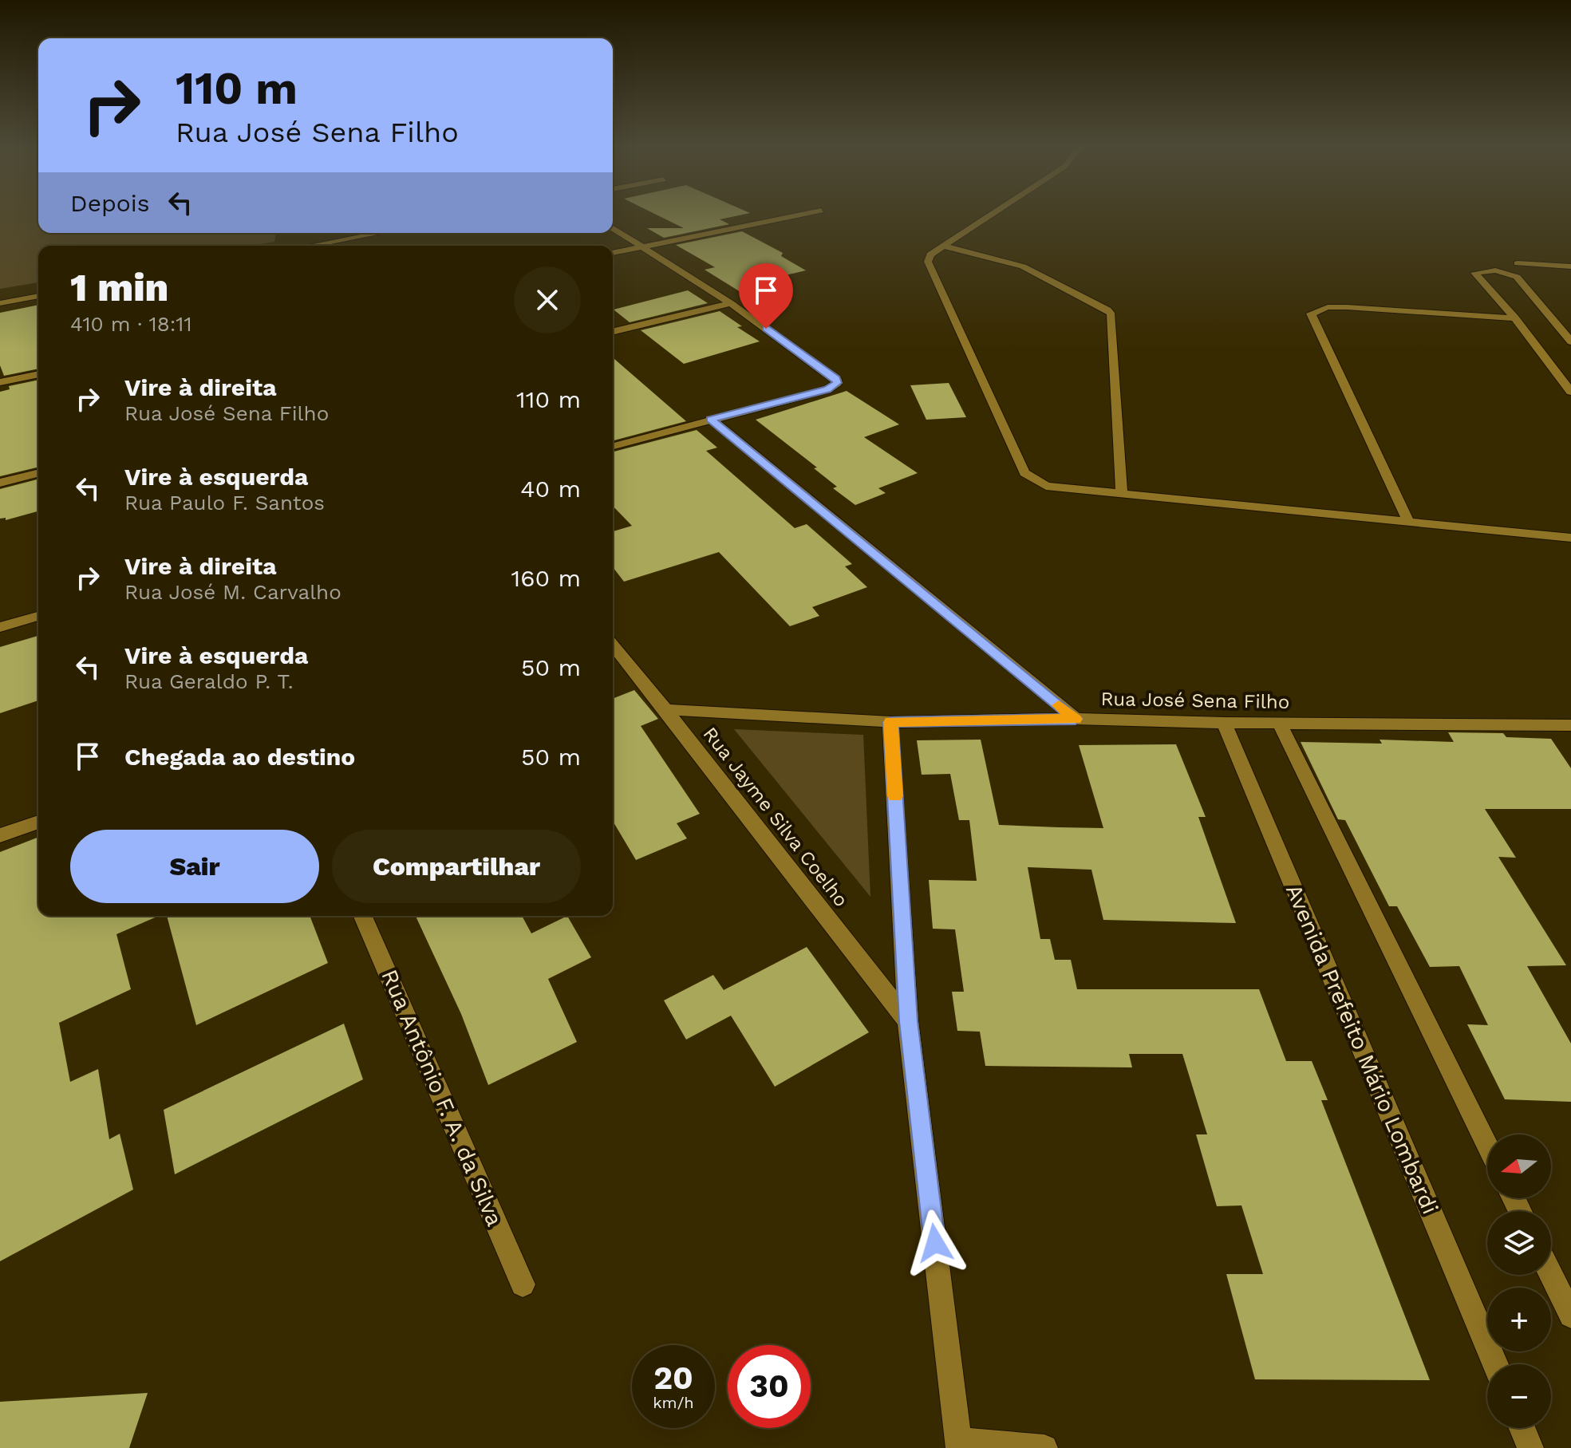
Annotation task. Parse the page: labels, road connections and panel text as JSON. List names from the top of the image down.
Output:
{
  "streets": {
    "street": [
      "Rua José Sena Filho",
      "Rua Jayme Silva Coelho",
      "Avenida Prefeito Mário Lombardi",
      "Rua Antônio F. A. da Silva"
    ]
  },
  "crossings": [
    ["Rua José Sena Filho", "Rua Jayme Silva Coelho"],
    ["Rua José Sena Filho", "Avenida Prefeito Mário Lombardi"]
  ],
  "north": "left",
  "page": {
    "turn": ["110 m", "Rua José Sena Filho"],
    "then": "Depois",
    "heading": ["1 min", "410 m · 18:11"],
    "list": [
      {
        "name": "Vire à direita",
        "note": "Rua José Sena Filho",
        "value": "110 m"
      },
      {
        "name": "Vire à esquerda",
        "note": "Rua Paulo F. Santos",
        "value": "40 m"
      },
      {
        "name": "Vire à direita",
        "note": "Rua José M. Carvalho",
        "value": "160 m"
      },
      {
        "name": "Vire à esquerda",
        "note": "Rua Geraldo P. T.",
        "value": "50 m"
      },
      {
        "name": "Chegada ao destino",
        "value": "50 m"
      }
    ],
    "buttons": ["Sair", "Compartilhar"],
    "map_buttons": ["+", "−"],
    "speed": "20 km/h",
    "limit": "30"
  }
}
